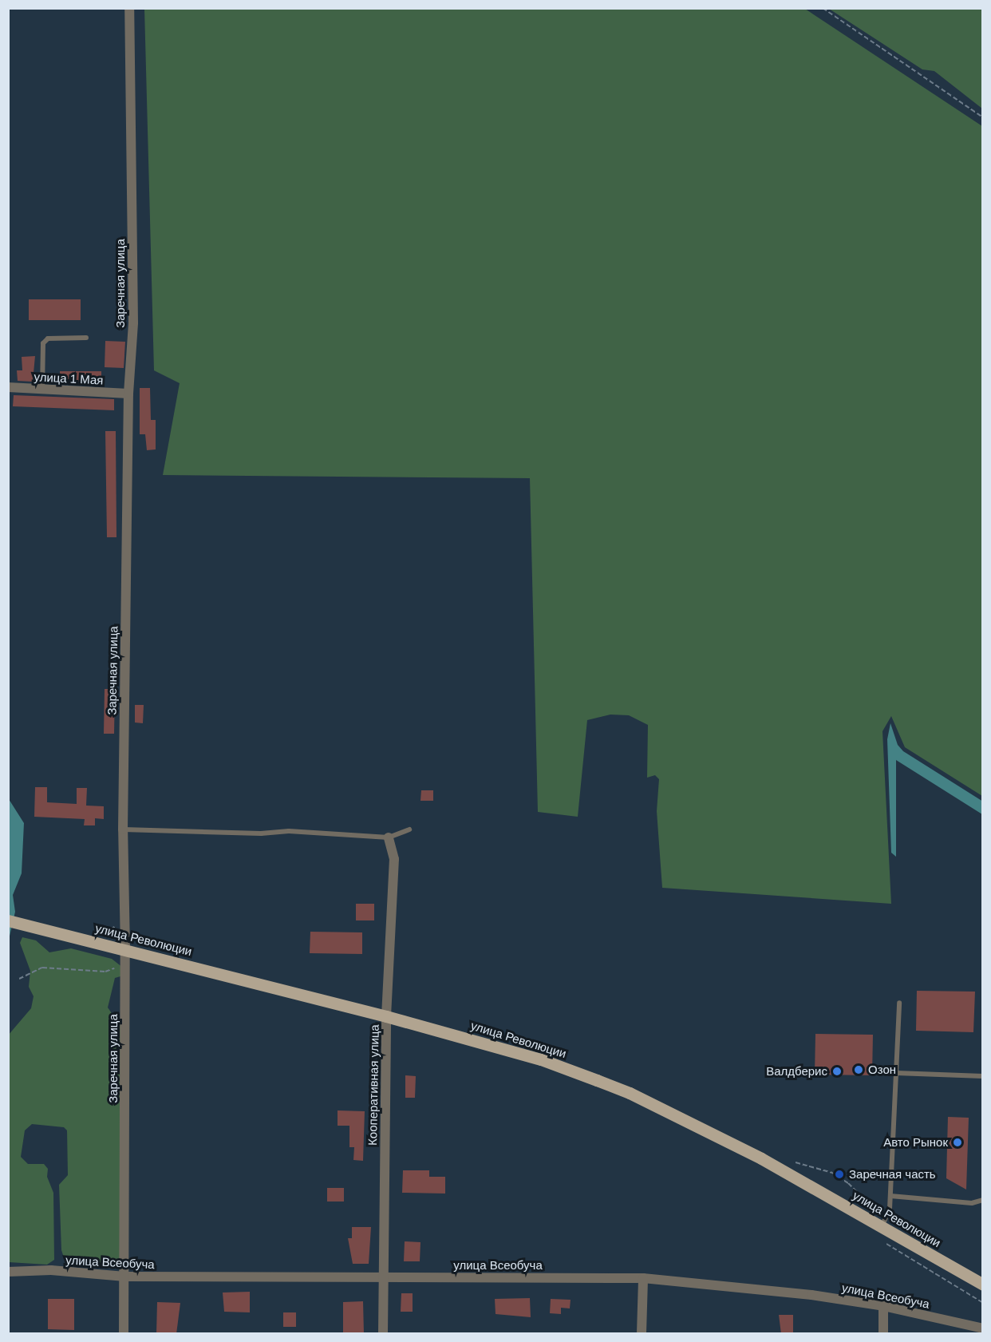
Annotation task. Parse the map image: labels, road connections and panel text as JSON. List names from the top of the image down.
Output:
{
  "streets": {
    "main road": ["улица Революции"],
    "street": [
      "Заречная улица",
      "улица 1 Мая",
      "Кооперативная улица",
      "улица Всеобуча"
    ]
  },
  "crossings": [
    ["Заречная улица", "улица 1 Мая"],
    ["Заречная улица", "улица Революции"],
    ["Заречная улица", "улица Всеобуча"],
    ["улица Революции", "Кооперативная улица"],
    ["Кооперативная улица", "улица Всеобуча"]
  ],
  "places": [
    "Озон",
    "Валдберис",
    "Авто Рынок",
    "Заречная часть"
  ]
}
